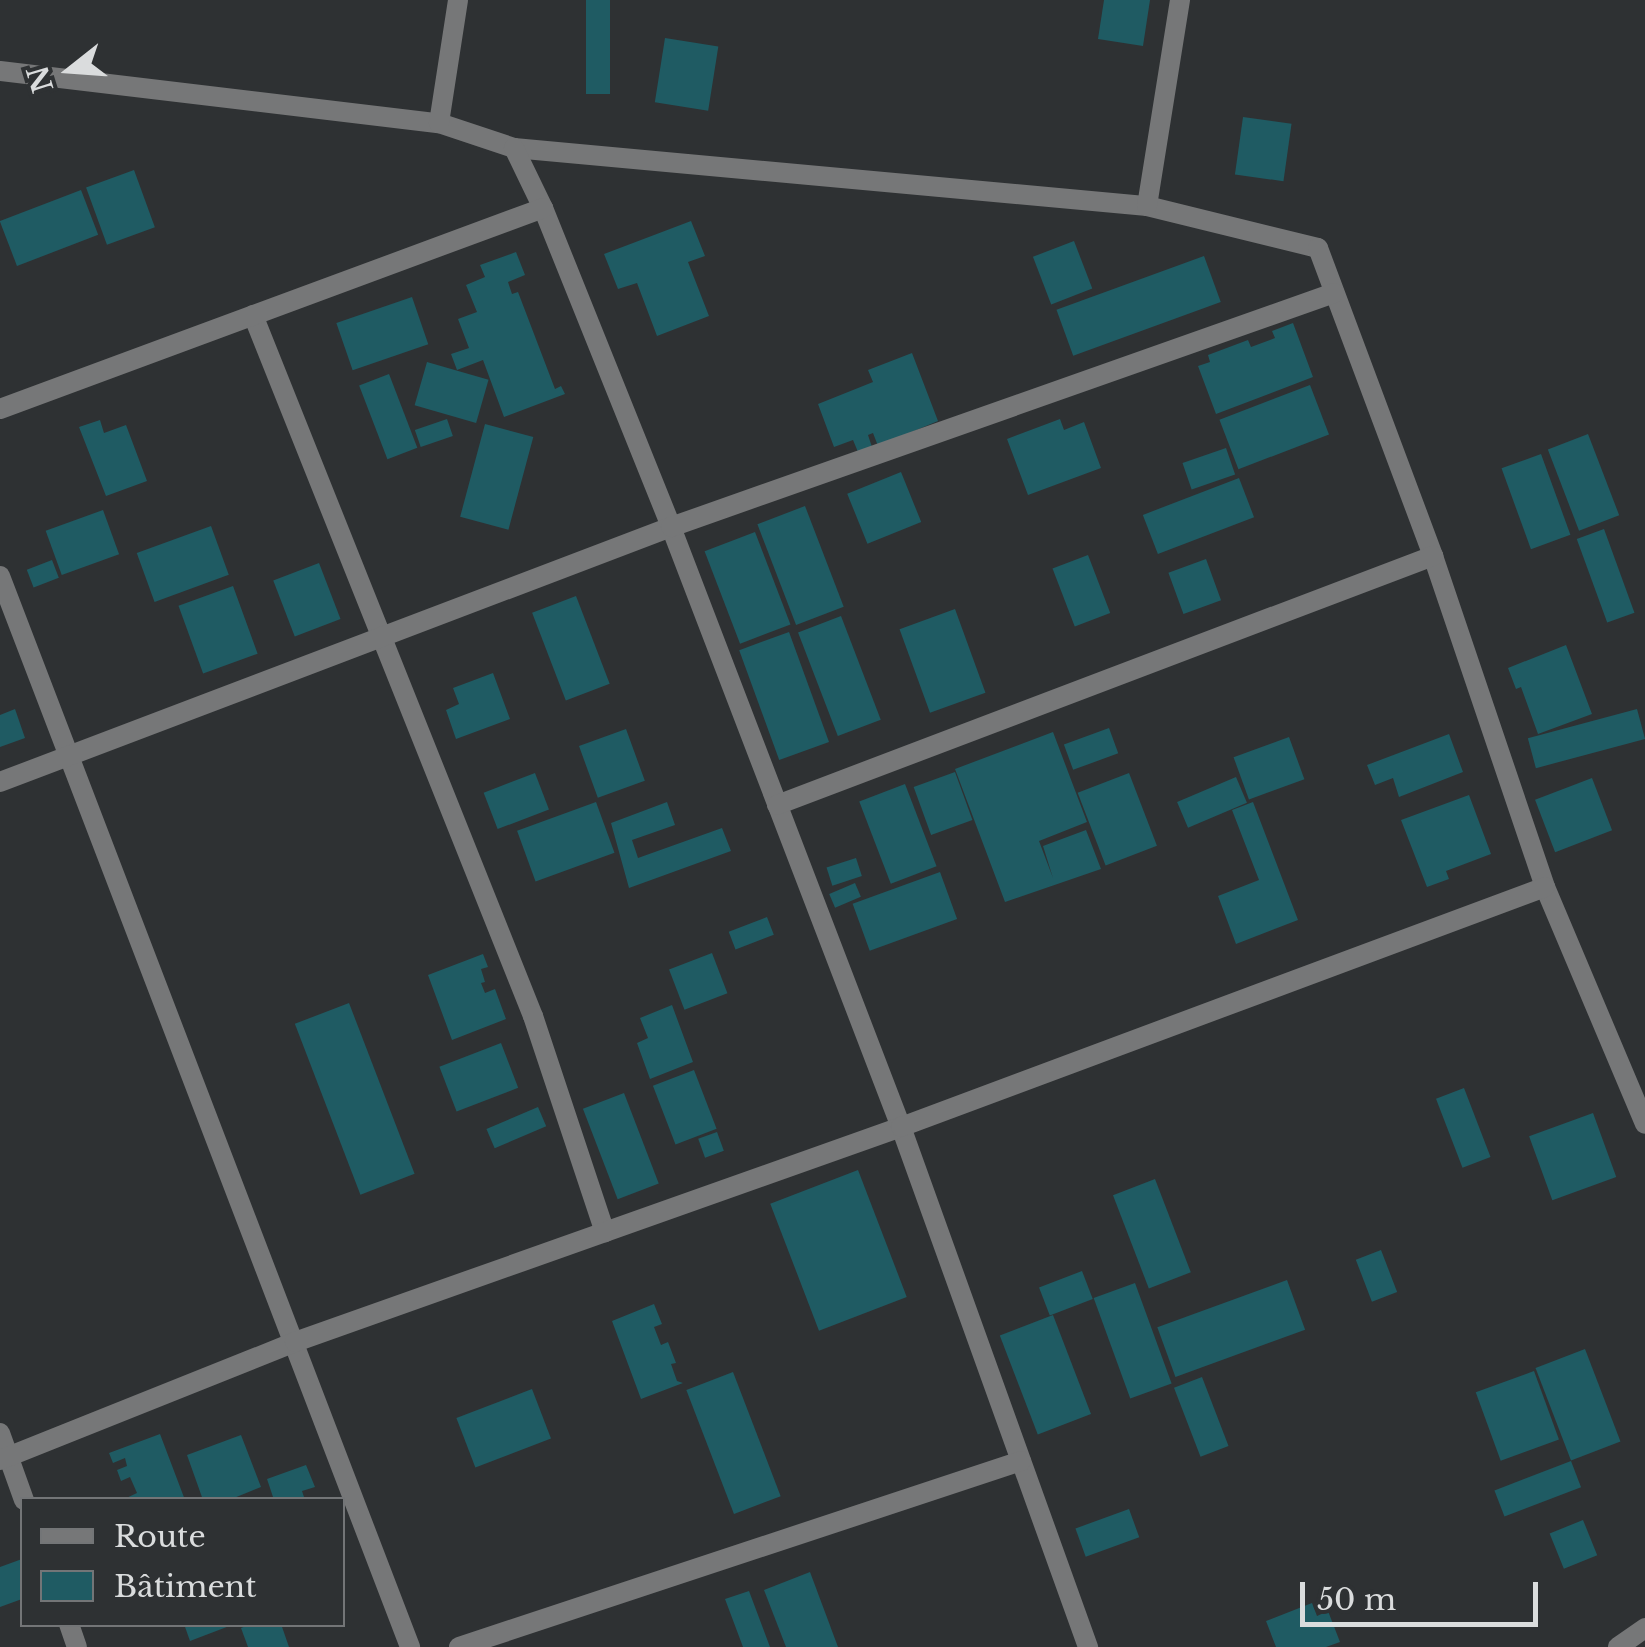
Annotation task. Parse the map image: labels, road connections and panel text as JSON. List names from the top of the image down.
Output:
{
  "legend": ["Route", "Bâtiment"],
  "scale_bar": "50 m",
  "north": "left"
}
